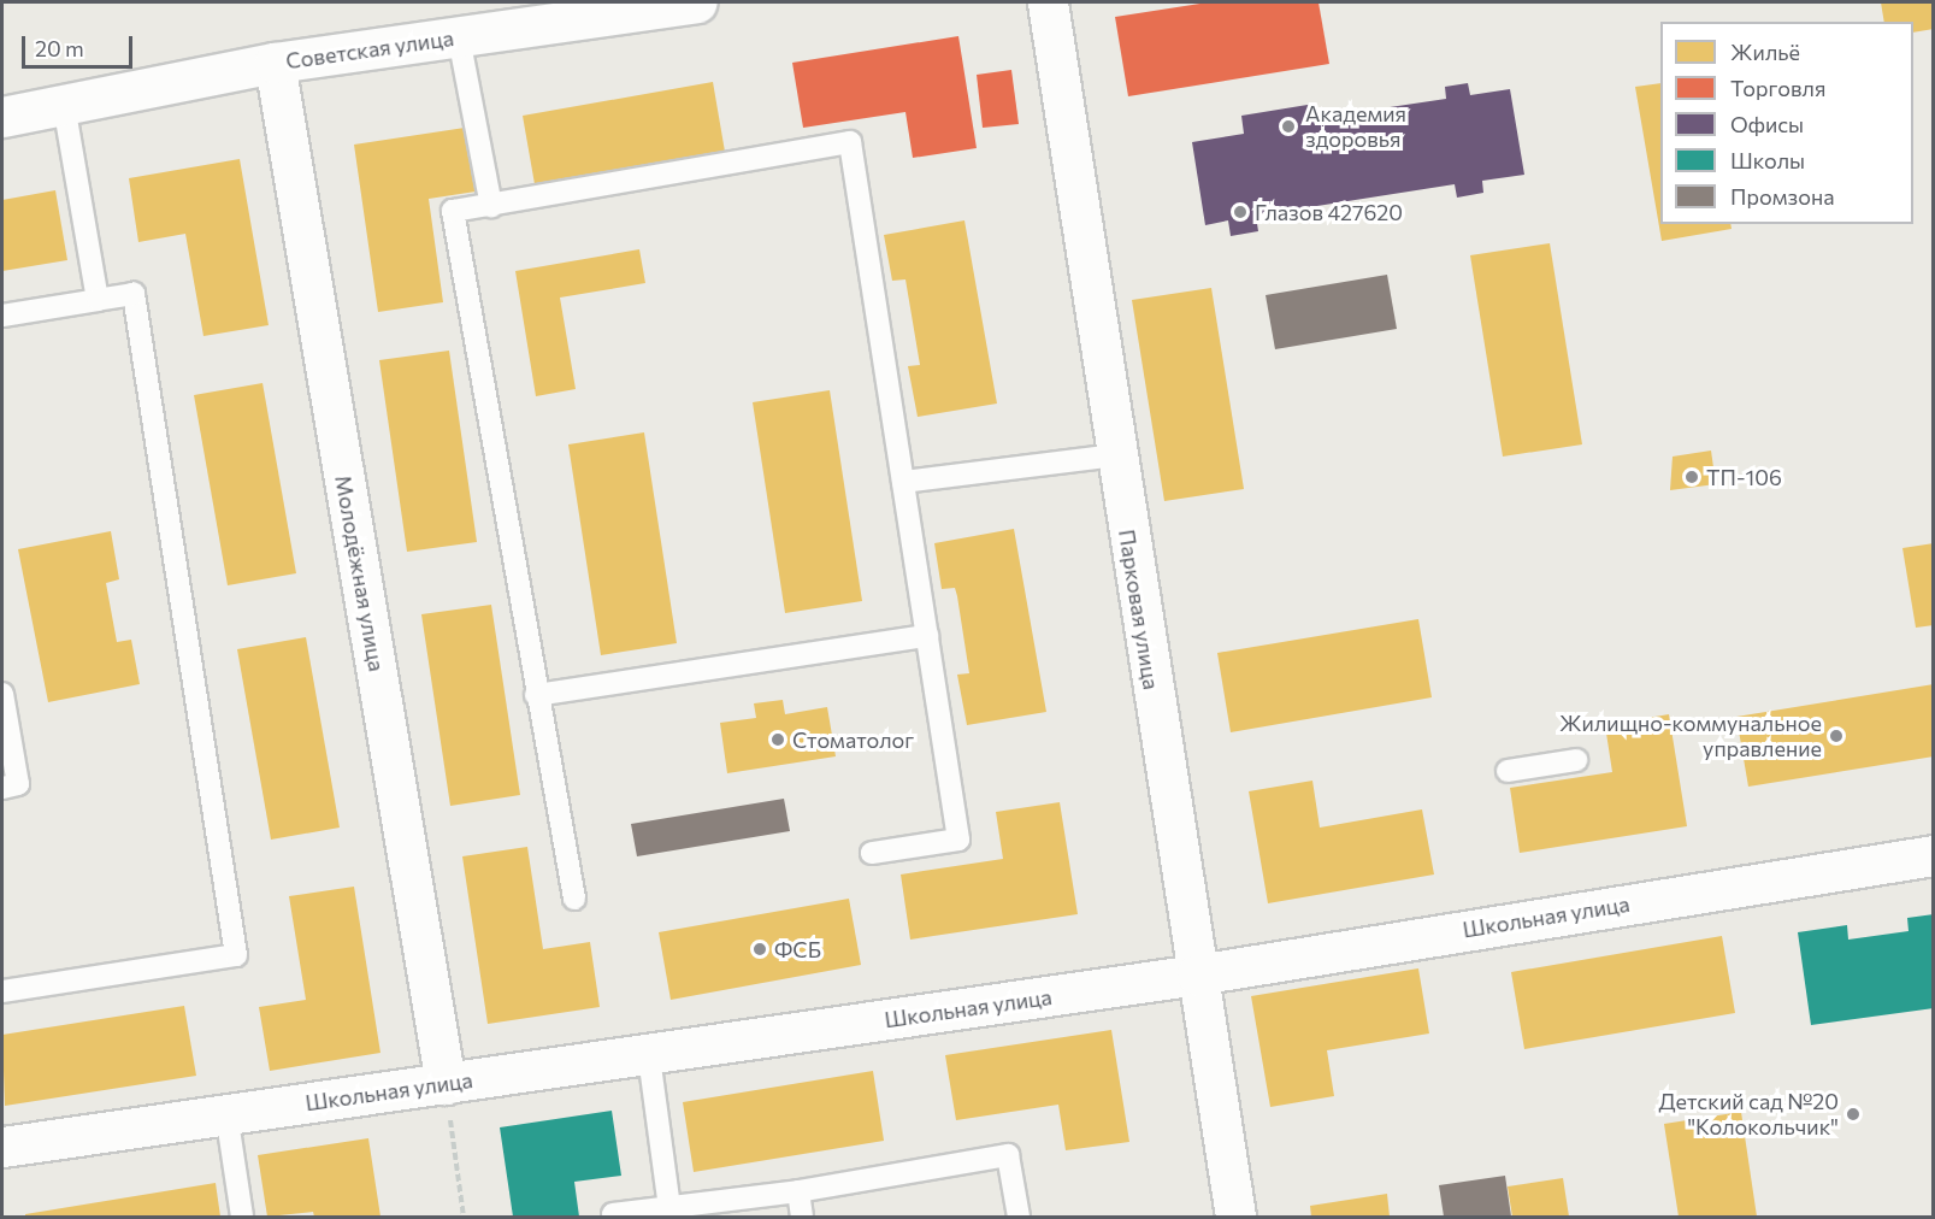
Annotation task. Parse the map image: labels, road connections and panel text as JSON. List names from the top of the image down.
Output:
{
  "streets": {
    "street": [
      "Советская улица",
      "Молодёжная улица",
      "Парковая улица",
      "Школьная улица"
    ]
  },
  "crossings": [
    ["Советская улица", "Молодёжная улица"],
    ["Молодёжная улица", "Школьная улица"],
    ["Парковая улица", "Школьная улица"]
  ],
  "places": [
    "Академия здоровья",
    "Глазов 427620",
    "ТП-106",
    "Жилищно-коммунальное управление",
    "Стоматолог",
    "ФСБ",
    "Детский сад №20 \"Колокольчик\""
  ],
  "legend": [
    "Жильё",
    "Торговля",
    "Офисы",
    "Школы",
    "Промзона"
  ],
  "scale_bar": "20 m"
}
